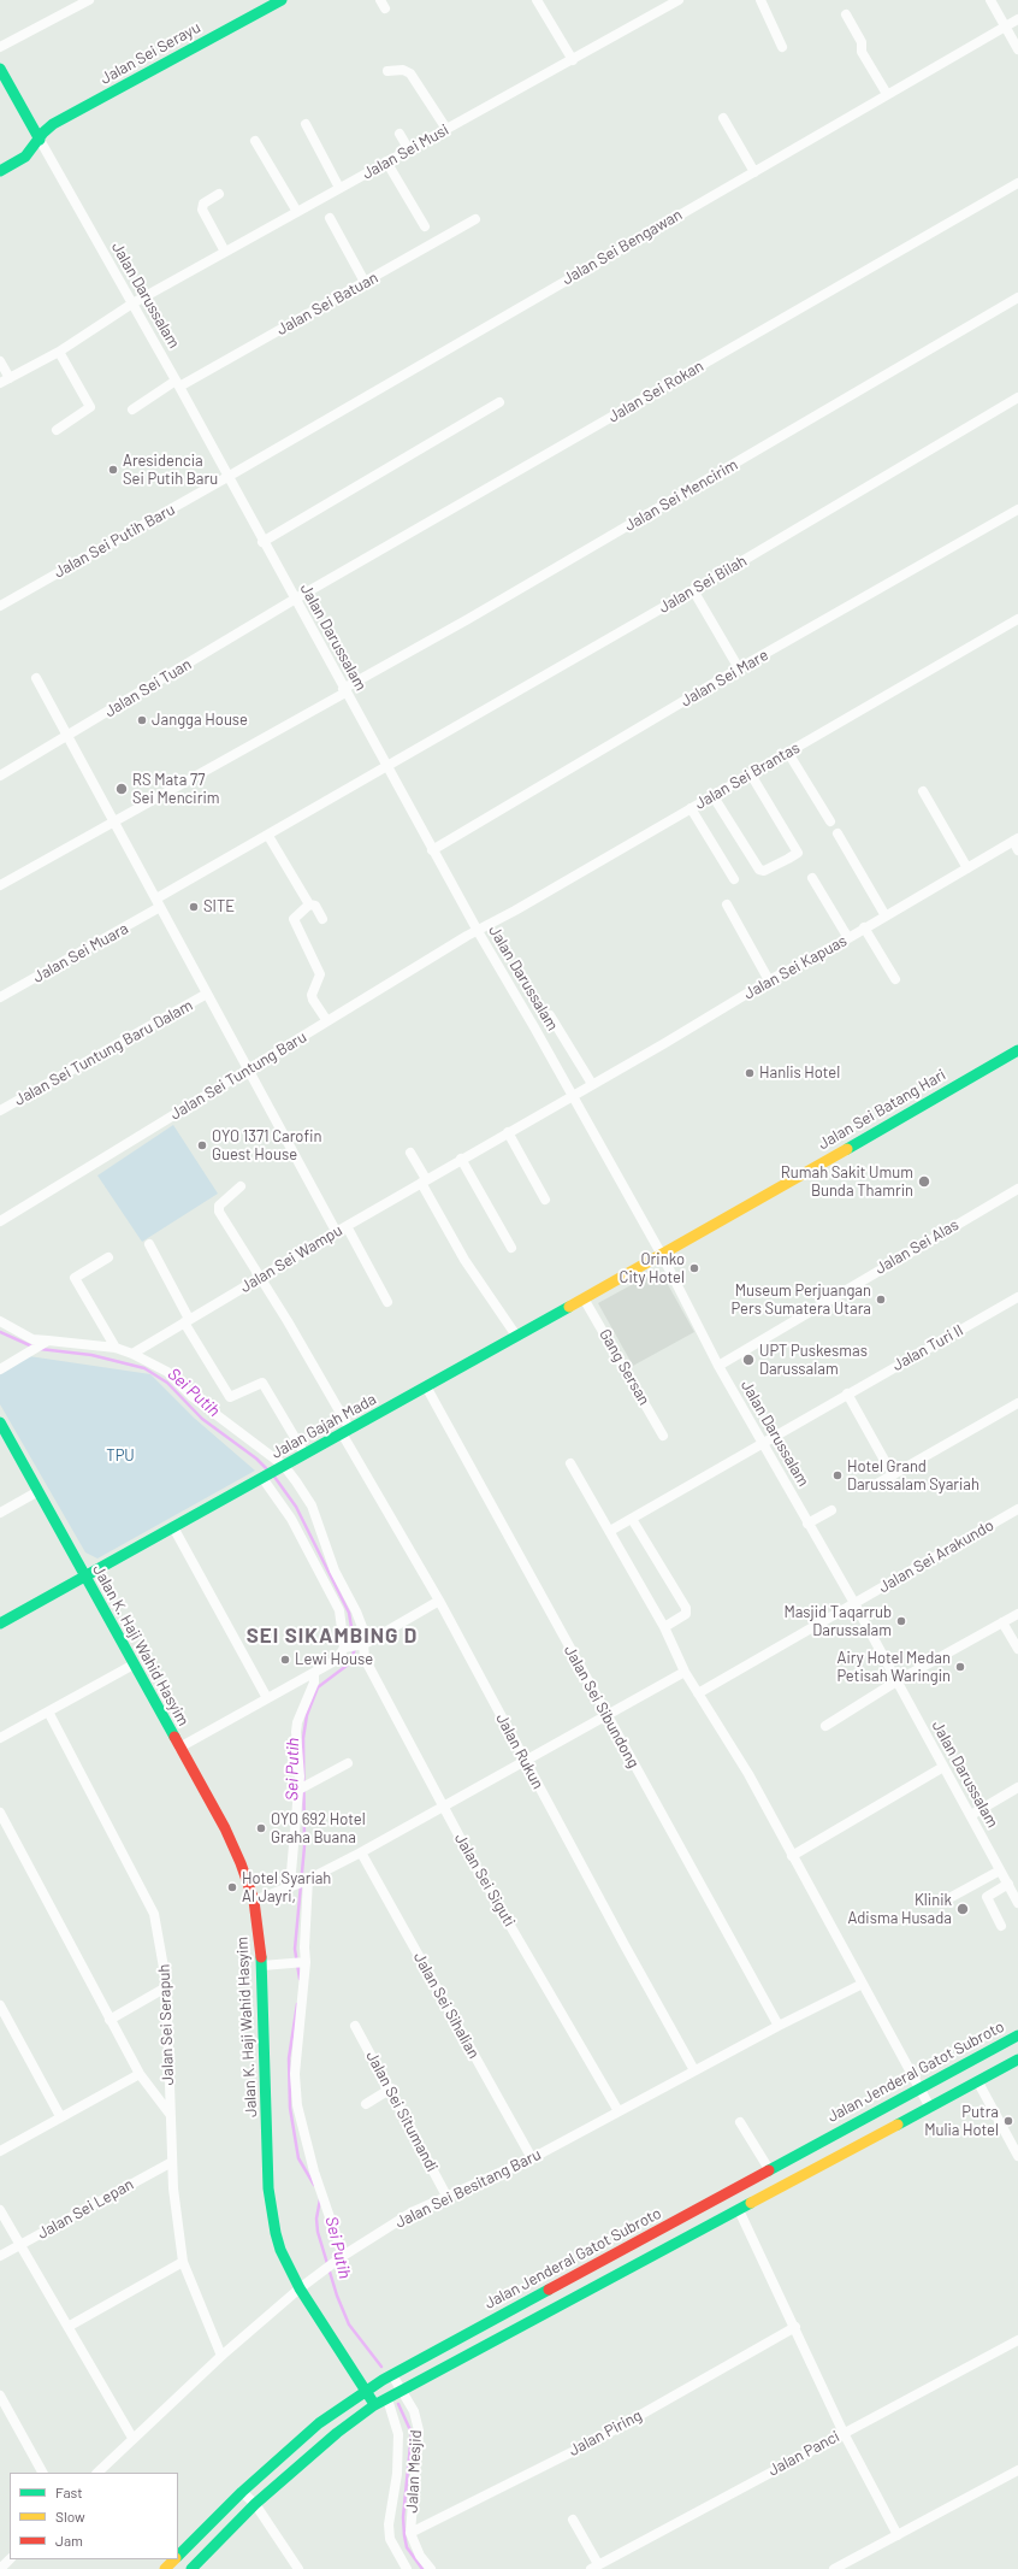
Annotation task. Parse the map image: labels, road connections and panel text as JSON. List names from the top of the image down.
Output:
{
  "streets": {
    "street": [
      "Jalan Sei Serayu",
      "Jalan Sei Musi",
      "Jalan Sei Bengawan",
      "Jalan Darussalam",
      "Jalan Sei Batuan",
      "Jalan Sei Rokan",
      "Jalan Sei Mencirim",
      "Jalan Sei Putih Baru",
      "Jalan Sei Bilah",
      "Jalan Sei Mare",
      "Jalan Sei Tuan",
      "Jalan Sei Brantas",
      "Jalan Sei Muara",
      "Jalan Sei Kapuas",
      "Jalan Sei Tuntung Baru Dalam",
      "Jalan Sei Tuntung Baru",
      "Jalan Sei Batang Hari",
      "Jalan Sei Alas",
      "Jalan Sei Wampu",
      "Jalan Turi II",
      "Gang Sersan",
      "Jalan Gajah Mada",
      "Jalan Sei Arakundo",
      "Jalan K. Haji Wahid Hasyim",
      "Jalan Sei Sibundong",
      "Jalan Rukun",
      "Jalan Sei Siguti",
      "Jalan Sei Sihalian",
      "Jalan Sei Serapuh",
      "Jalan Jenderal Gatot Subroto",
      "Jalan Sei Situmandi",
      "Jalan Sei Besitang Baru",
      "Jalan Sei Lepan",
      "Jalan Piring",
      "Jalan Panci",
      "Jalan Mesjid"
    ]
  },
  "crossings": [
    ["Jalan Sei Serayu", "Jalan Darussalam"],
    ["Jalan Sei Musi", "Jalan Darussalam"],
    ["Jalan Sei Bengawan", "Jalan Darussalam"],
    ["Jalan Sei Bengawan", "Jalan Sei Putih Baru"],
    ["Jalan Darussalam", "Jalan Sei Batuan"],
    ["Jalan Darussalam", "Jalan Sei Rokan"],
    ["Jalan Darussalam", "Jalan Sei Mencirim"],
    ["Jalan Darussalam", "Jalan Sei Putih Baru"],
    ["Jalan Darussalam", "Jalan Sei Bilah"],
    ["Jalan Darussalam", "Jalan Sei Mare"],
    ["Jalan Darussalam", "Jalan Sei Tuan"],
    ["Jalan Darussalam", "Jalan Sei Brantas"],
    ["Jalan Darussalam", "Jalan Sei Kapuas"],
    ["Jalan Darussalam", "Jalan Sei Tuntung Baru"],
    ["Jalan Darussalam", "Jalan Sei Batang Hari"],
    ["Jalan Darussalam", "Jalan Sei Alas"],
    ["Jalan Darussalam", "Jalan Sei Wampu"],
    ["Jalan Darussalam", "Jalan Turi II"],
    ["Jalan Darussalam", "Jalan Gajah Mada"],
    ["Jalan Darussalam", "Jalan Sei Arakundo"],
    ["Jalan Sei Rokan", "Jalan Sei Tuan"],
    ["Jalan Sei Bilah", "Jalan Sei Muara"],
    ["Jalan Sei Brantas", "Jalan Sei Tuntung Baru"],
    ["Jalan Sei Kapuas", "Jalan Sei Wampu"],
    ["Jalan Sei Batang Hari", "Jalan Gajah Mada"],
    ["Jalan Sei Wampu", "Jalan Rukun"],
    ["Gang Sersan", "Jalan Gajah Mada"],
    ["Jalan Gajah Mada", "Jalan K. Haji Wahid Hasyim"],
    ["Jalan Gajah Mada", "Jalan Sei Sibundong"],
    ["Jalan Gajah Mada", "Jalan Rukun"],
    ["Jalan K. Haji Wahid Hasyim", "Jalan Jenderal Gatot Subroto"],
    ["Jalan K. Haji Wahid Hasyim", "Jalan Sei Besitang Baru"],
    ["Jalan Sei Sibundong", "Jalan Sei Besitang Baru"],
    ["Jalan Rukun", "Jalan Sei Besitang Baru"],
    ["Jalan Sei Siguti", "Jalan Sei Besitang Baru"],
    ["Jalan Sei Sihalian", "Jalan Sei Besitang Baru"],
    ["Jalan Sei Serapuh", "Jalan Sei Besitang Baru"],
    ["Jalan Sei Serapuh", "Jalan Sei Lepan"],
    ["Jalan Jenderal Gatot Subroto", "Jalan Mesjid"],
    ["Jalan Sei Situmandi", "Jalan Sei Besitang Baru"],
    ["Jalan Piring", "Jalan Mesjid"]
  ],
  "districts": ["SEI SIKAMBING D"],
  "water": ["Sei Putih"],
  "parks": ["TPU"],
  "places": [
    "Aresidencia Sei Putih Baru",
    "Jangga House",
    "RS Mata 77 Sei Mencirim",
    "SITE",
    "Hanlis Hotel",
    "OYO 1371 Carofin Guest House",
    "Rumah Sakit Umum Bunda Thamrin",
    "Orinko City Hotel",
    "Museum Perjuangan Pers Sumatera Utara",
    "UPT Puskesmas Darussalam",
    "Hotel Grand Darussalam Syariah",
    "Masjid Taqarrub Darussalam",
    "Lewi House",
    "Airy Hotel Medan Petisah Waringin",
    "OYO 692 Hotel Graha Buana",
    "Hotel Syariah Al Jayri,",
    "Klinik Adisma Husada",
    "Putra Mulia Hotel"
  ],
  "legend": ["Fast", "Slow", "Jam"]
}
